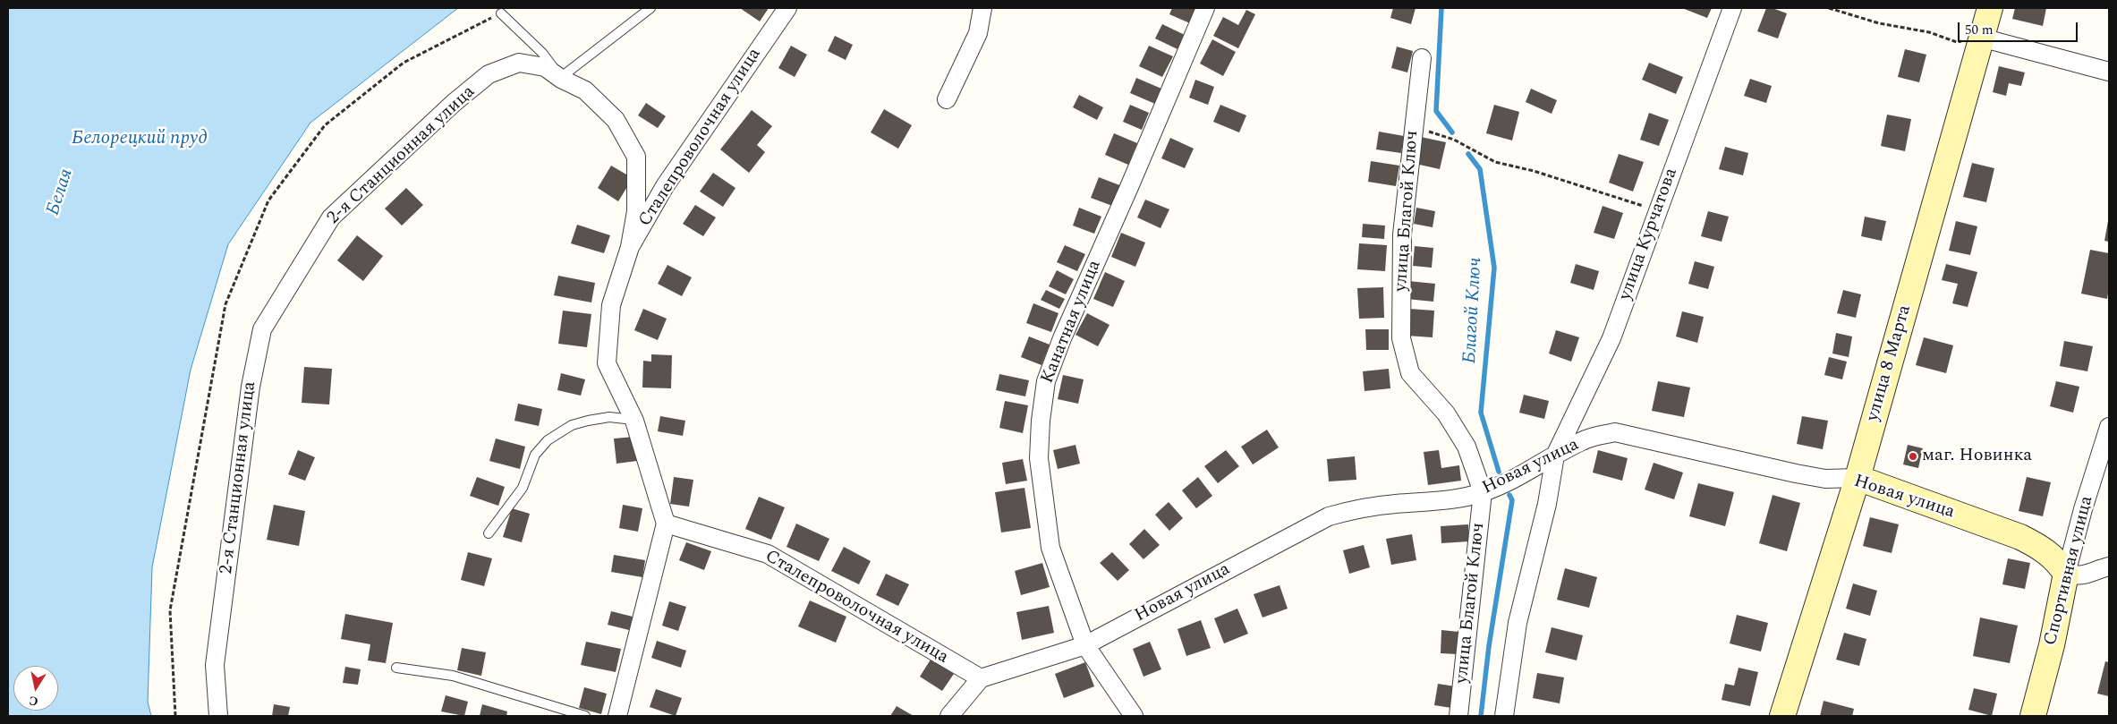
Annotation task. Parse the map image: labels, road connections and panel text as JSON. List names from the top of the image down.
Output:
{
  "streets": {
    "street": [
      "Сталепроволочная улица",
      "2-я Станционная улица",
      "улица Благой Ключ",
      "улица Курчатова",
      "Канатная улица",
      "улица 8 Марта",
      "Новая улица",
      "Спортивная улица"
    ]
  },
  "crossings": [
    ["Сталепроволочная улица", "2-я Станционная улица"],
    ["Сталепроволочная улица", "Новая улица"],
    ["улица Благой Ключ", "Новая улица"],
    ["улица Курчатова", "Новая улица"],
    ["Канатная улица", "Новая улица"],
    ["улица 8 Марта", "Новая улица"],
    ["Новая улица", "Спортивная улица"]
  ],
  "water": ["Белорецкий пруд", "Белая", "Благой Ключ"],
  "places": ["маг. Новинка"],
  "scale_bar": "50 m",
  "north": "bottom"
}
